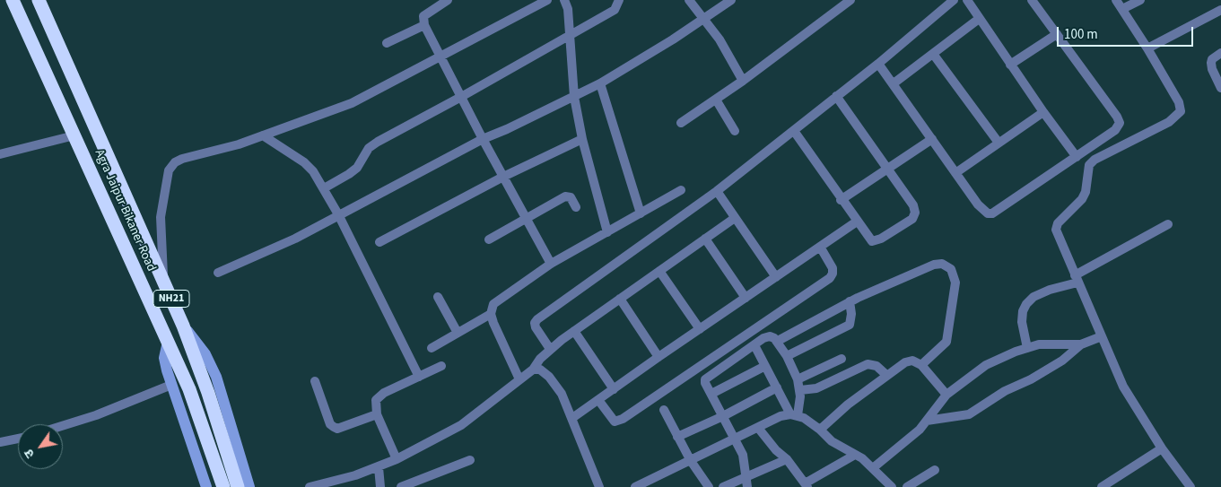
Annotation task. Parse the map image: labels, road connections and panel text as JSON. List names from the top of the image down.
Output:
{
  "streets": {
    "highway": ["Agra Jaipur Bikaner Road", "NH21"]
  },
  "scale_bar": "100 m",
  "north": "bottom left"
}
